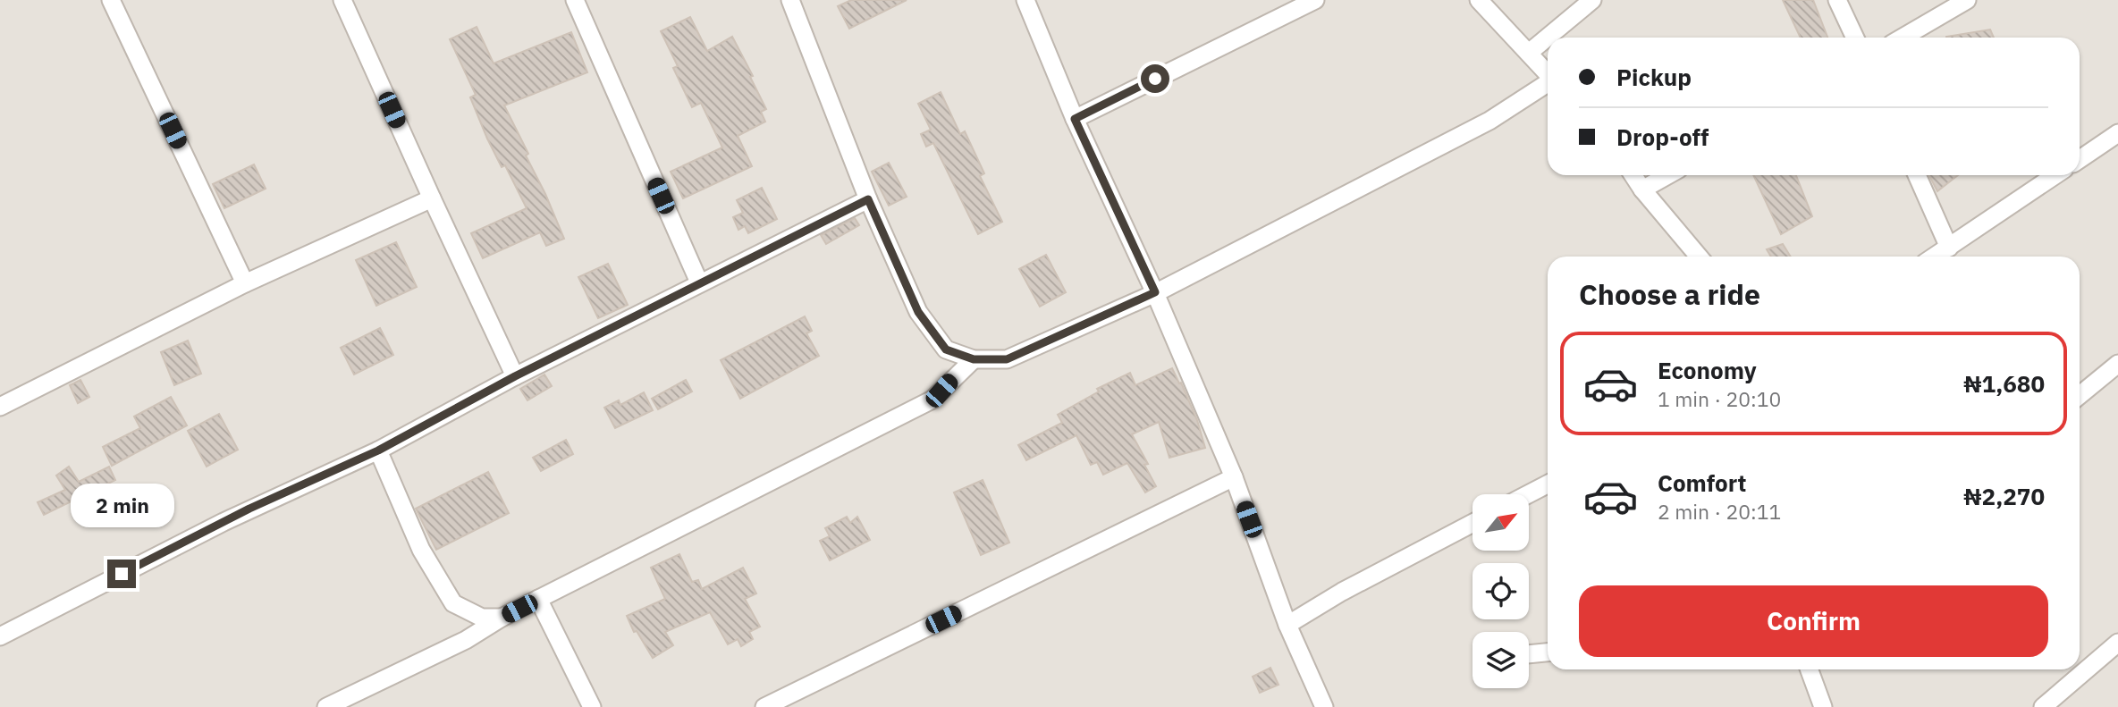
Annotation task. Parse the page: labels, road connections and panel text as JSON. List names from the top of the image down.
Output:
{
  "north": "top right",
  "page": {
    "banner": ["Pickup", "Drop-off"],
    "heading": "Choose a ride",
    "list": [
      {
        "name": "Economy",
        "note": "1 min · 20:10",
        "value": "₦1,680"
      },
      {
        "name": "Comfort",
        "note": "2 min · 20:11",
        "value": "₦2,270"
      }
    ],
    "bubble": "2 min",
    "buttons": "Confirm"
  }
}
